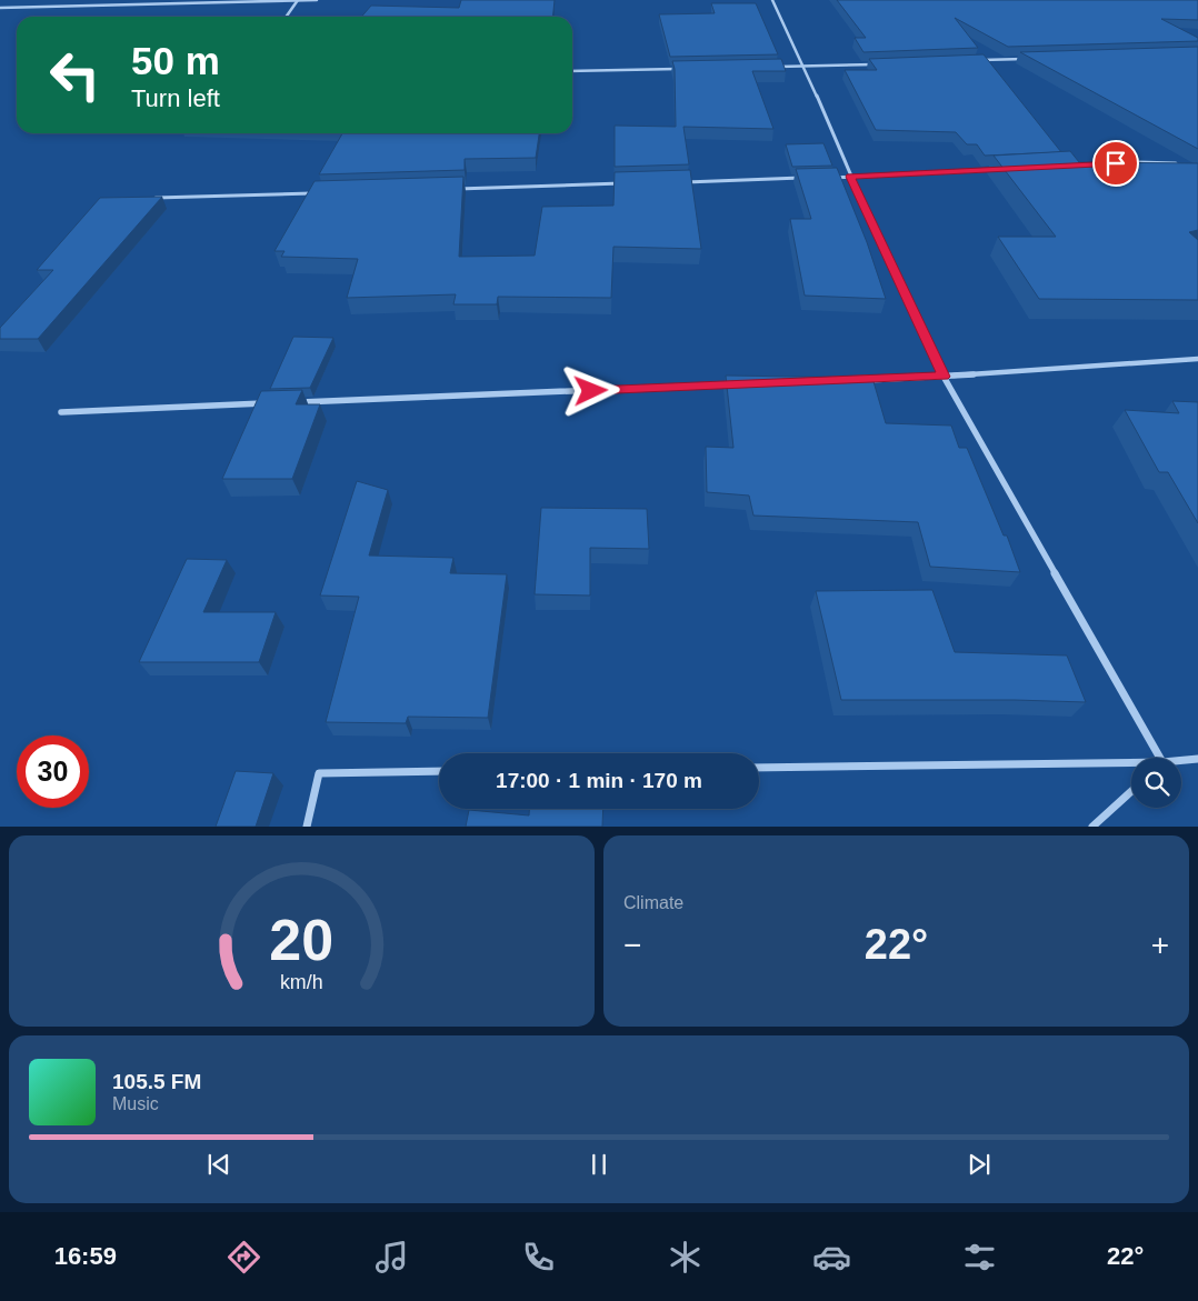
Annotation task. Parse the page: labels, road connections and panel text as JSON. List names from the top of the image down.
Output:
{
  "page": {
    "turn": ["50 m", "Turn left"],
    "limit": "30",
    "trip": "17:00 · 1 min · 170 m",
    "tile": "Climate",
    "heat": ["−", "22°", "+"],
    "song": ["105.5 FM", "Music"],
    "tabs": ["16:59", "22°"],
    "gauge": ["20", "km/h"]
  }
}
